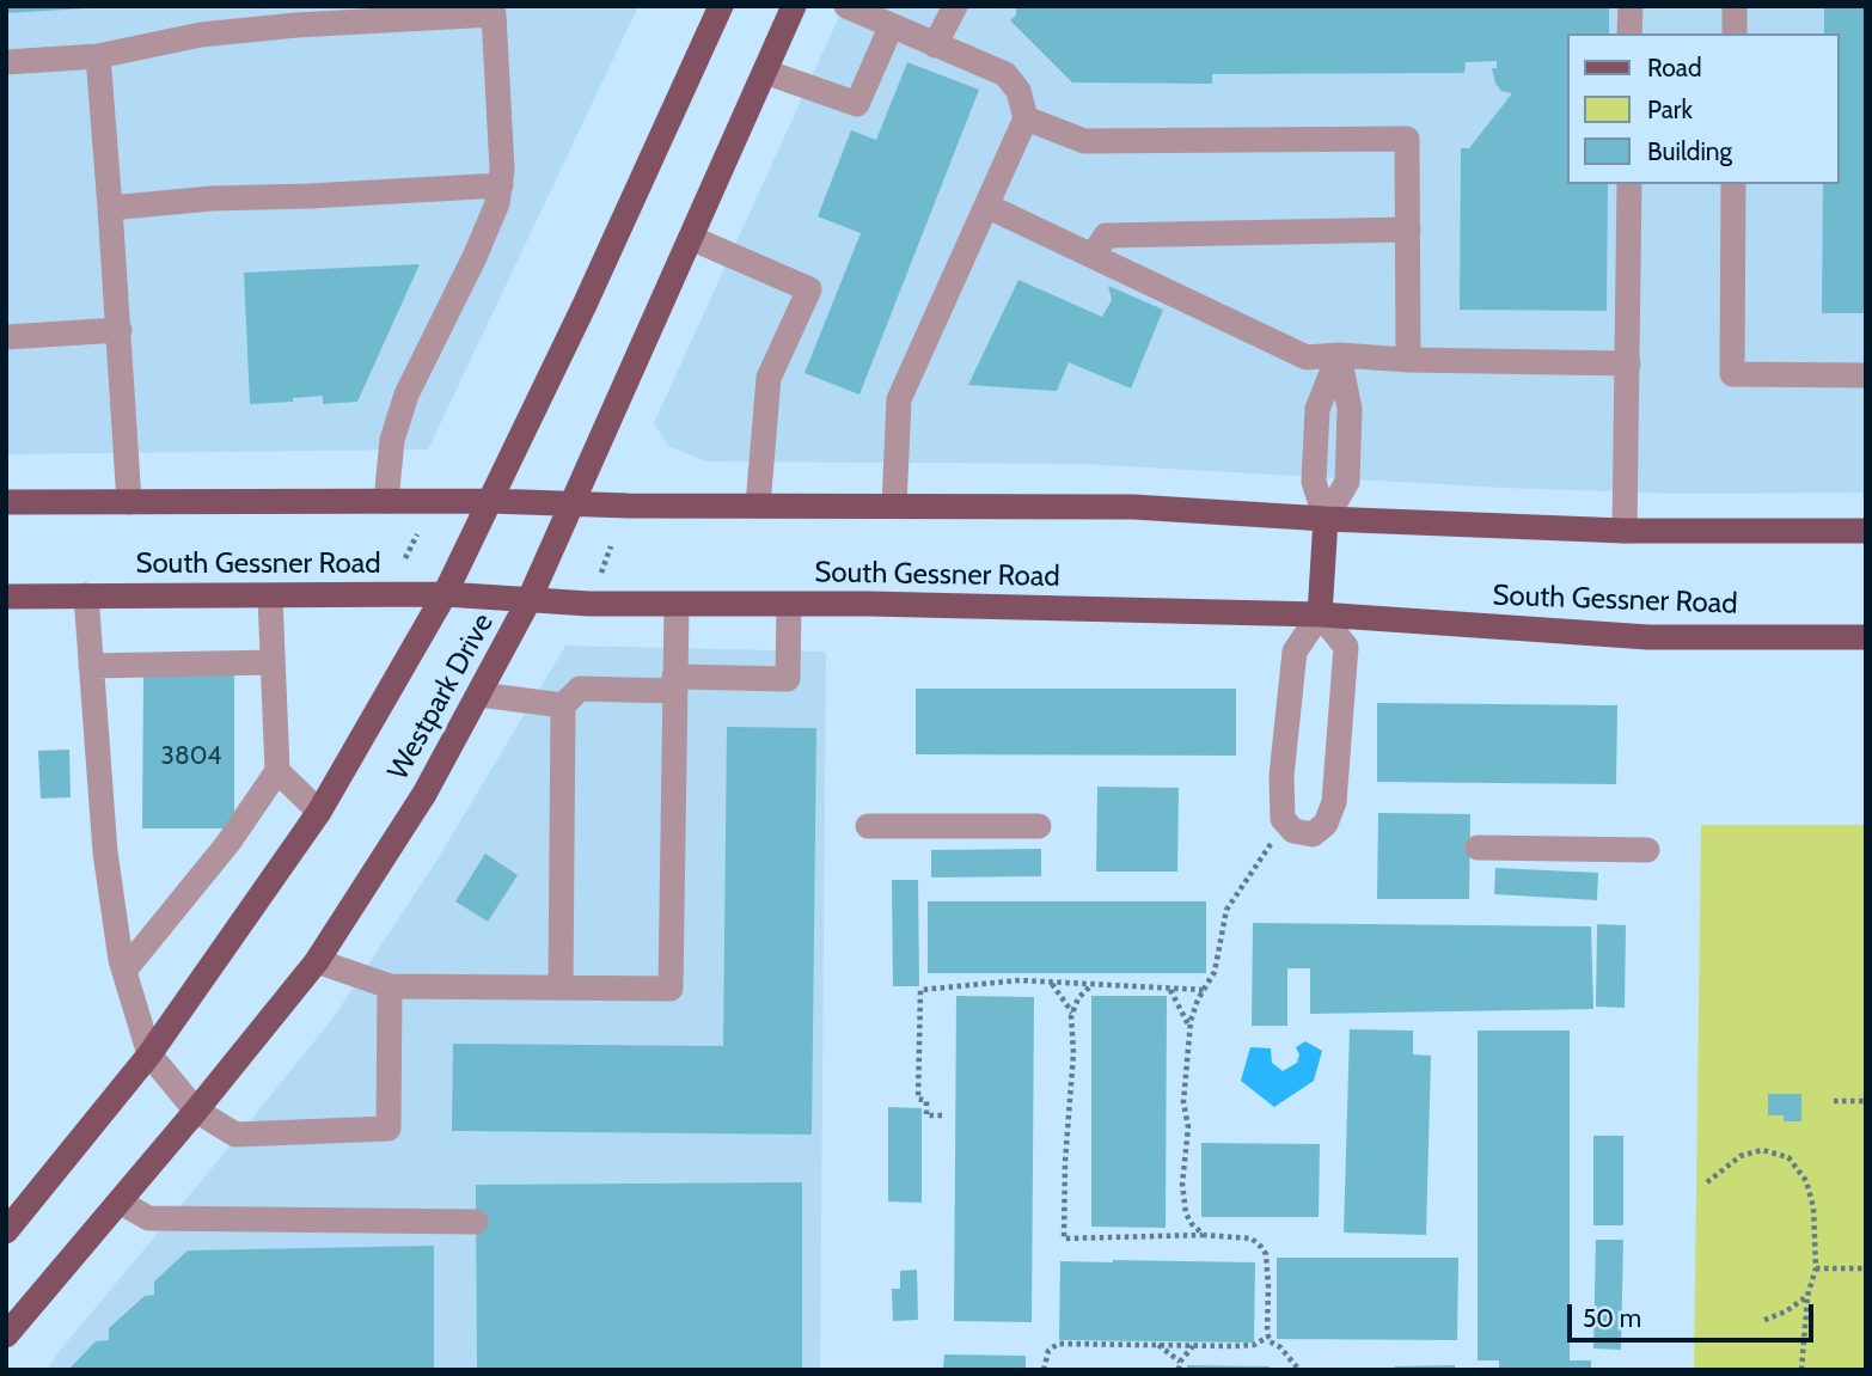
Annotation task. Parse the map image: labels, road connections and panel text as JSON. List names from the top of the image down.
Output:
{
  "streets": {
    "main road": ["South Gessner Road", "Westpark Drive"]
  },
  "crossings": [
    ["South Gessner Road", "Westpark Drive"]
  ],
  "house_numbers": ["3804"],
  "legend": ["Road", "Park", "Building"],
  "scale_bar": "50 m"
}
